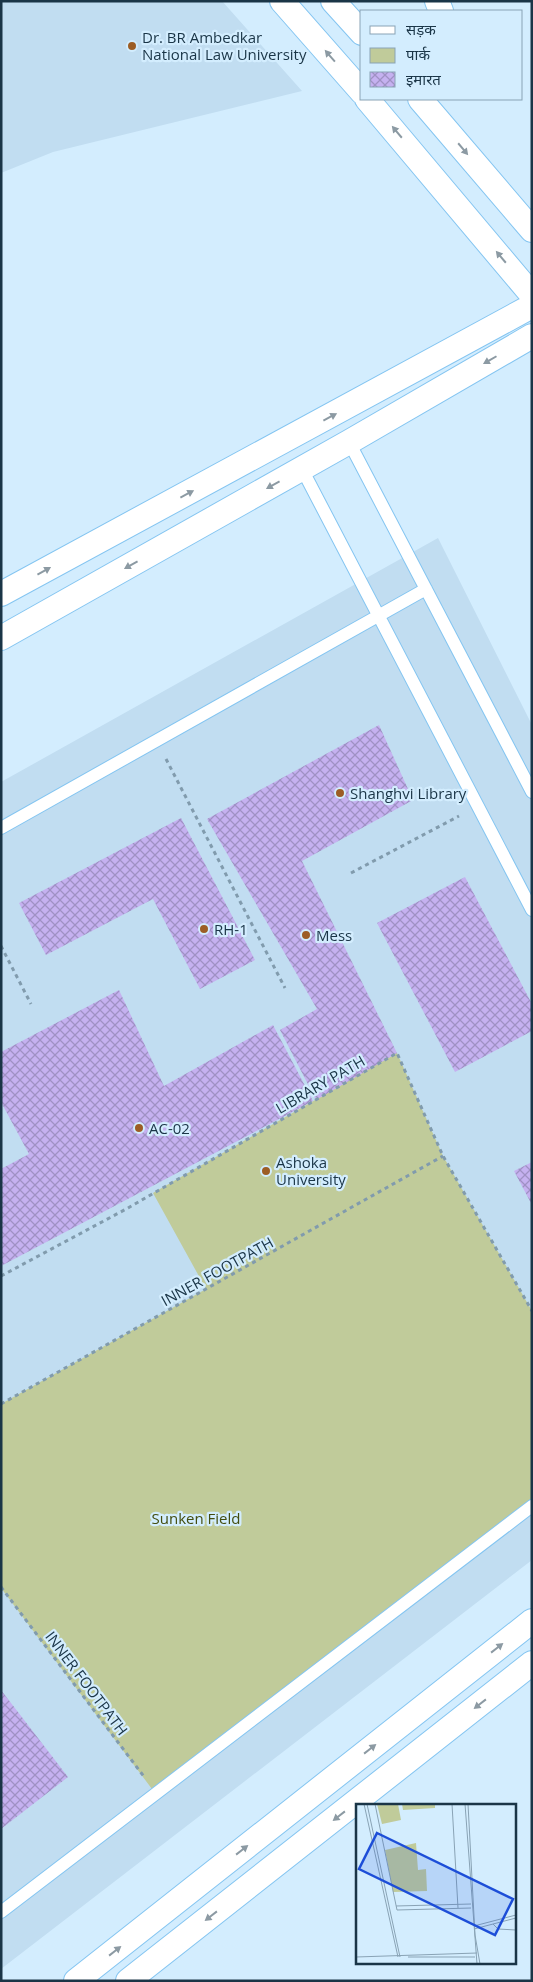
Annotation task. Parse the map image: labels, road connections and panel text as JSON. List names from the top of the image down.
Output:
{
  "streets": {
    "path": ["LIBRARY PATH", "INNER FOOTPATH"]
  },
  "crossings": [
    ["LIBRARY PATH", "INNER FOOTPATH"]
  ],
  "parks": ["Sunken Field"],
  "places": [
    "Dr. BR Ambedkar National Law University",
    "Shanghvi Library",
    "RH-1",
    "Mess",
    "AC-02",
    "Ashoka University"
  ],
  "legend": ["सड़क", "पार्क", "इमारत"]
}
